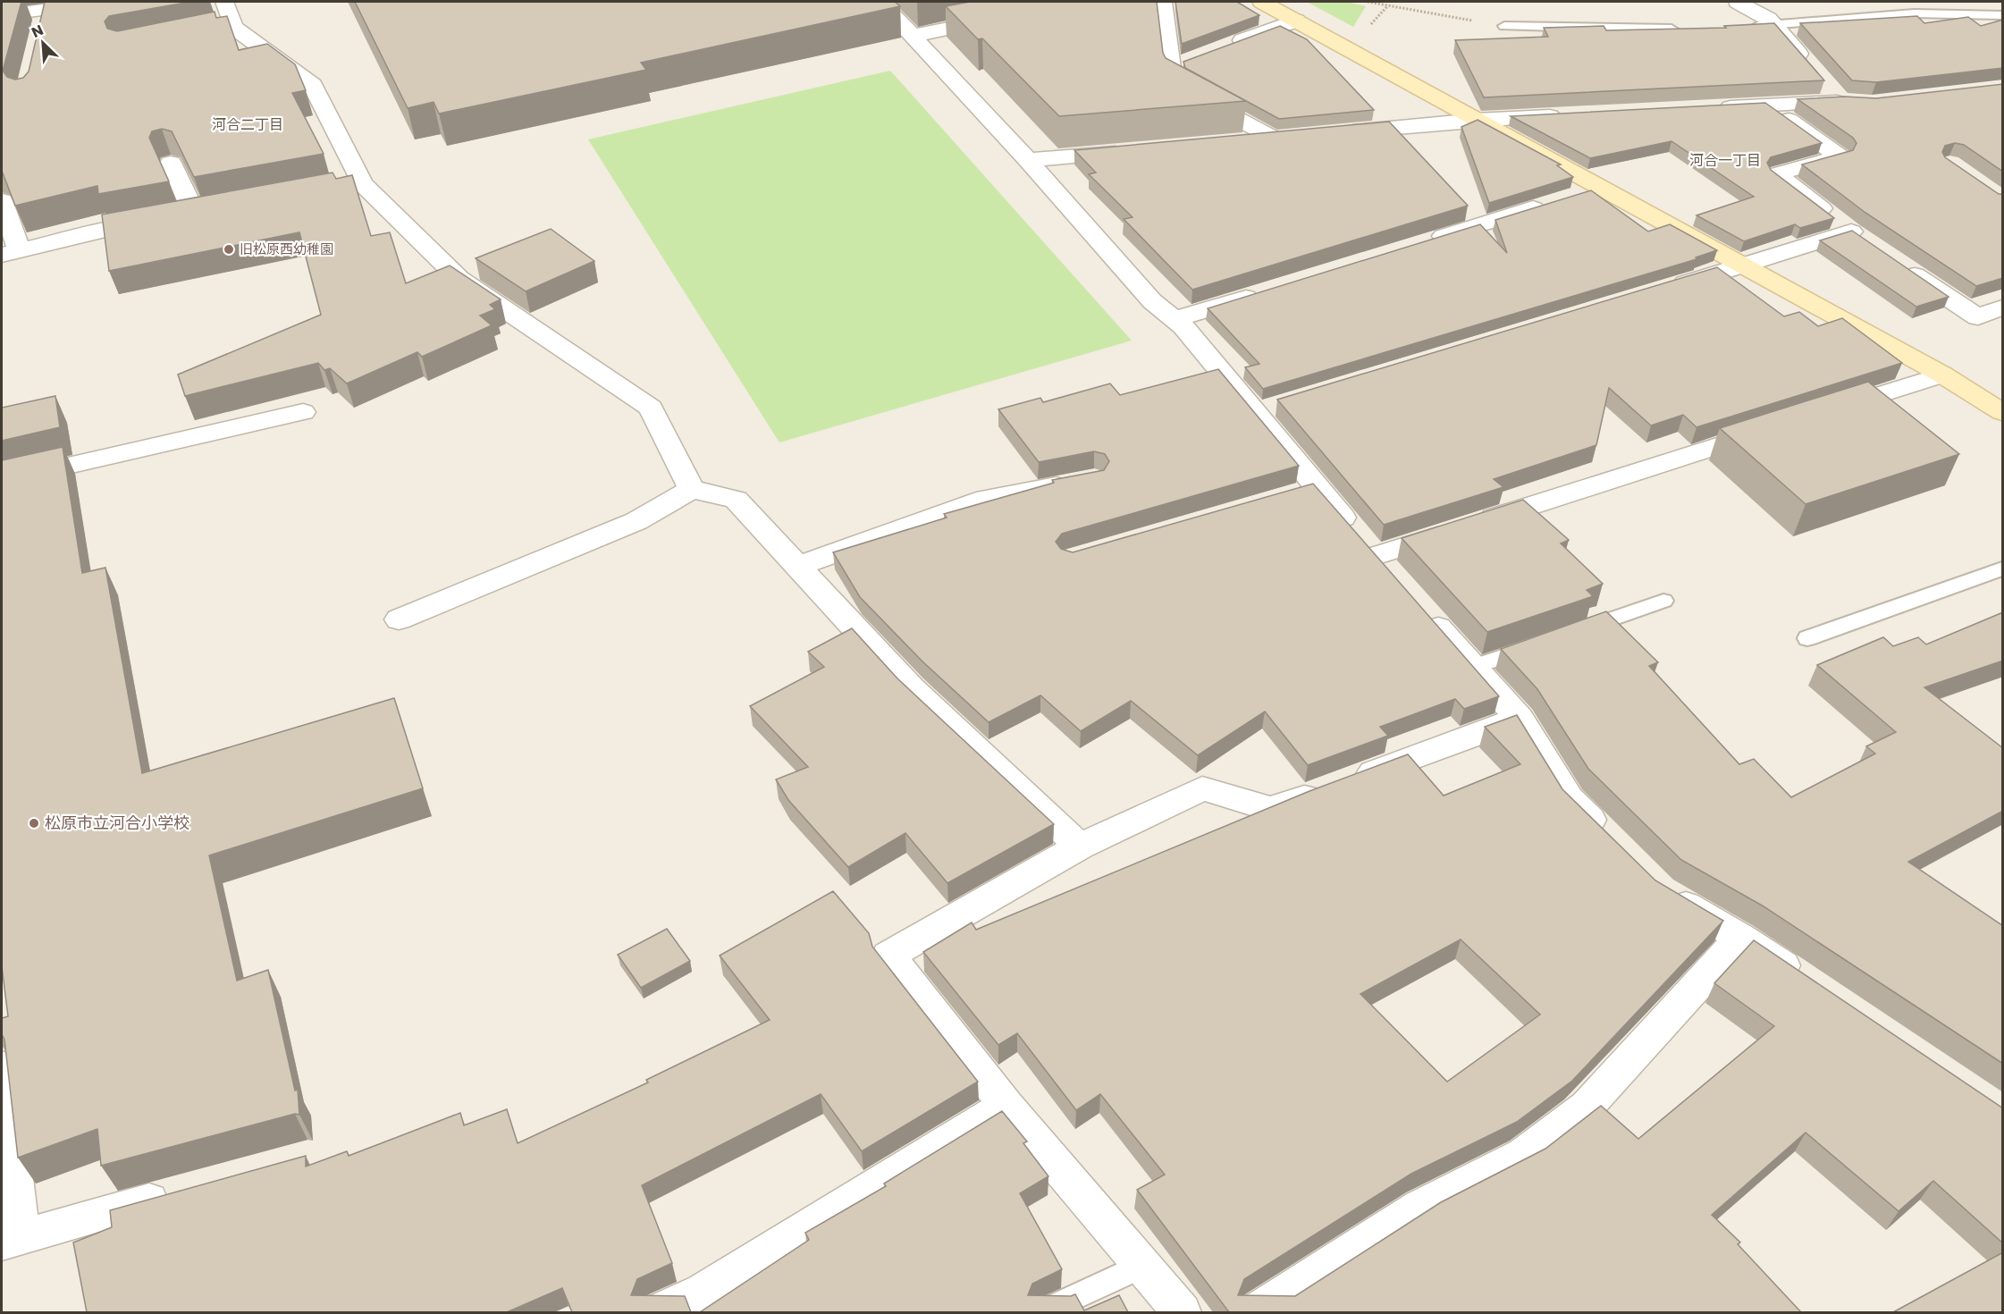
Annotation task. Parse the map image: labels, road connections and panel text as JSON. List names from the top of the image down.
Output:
{
  "districts": ["河合二丁目", "河合一丁目"],
  "places": ["旧松原西幼稚園", "松原市立河合小学校"],
  "north": "top left"
}
